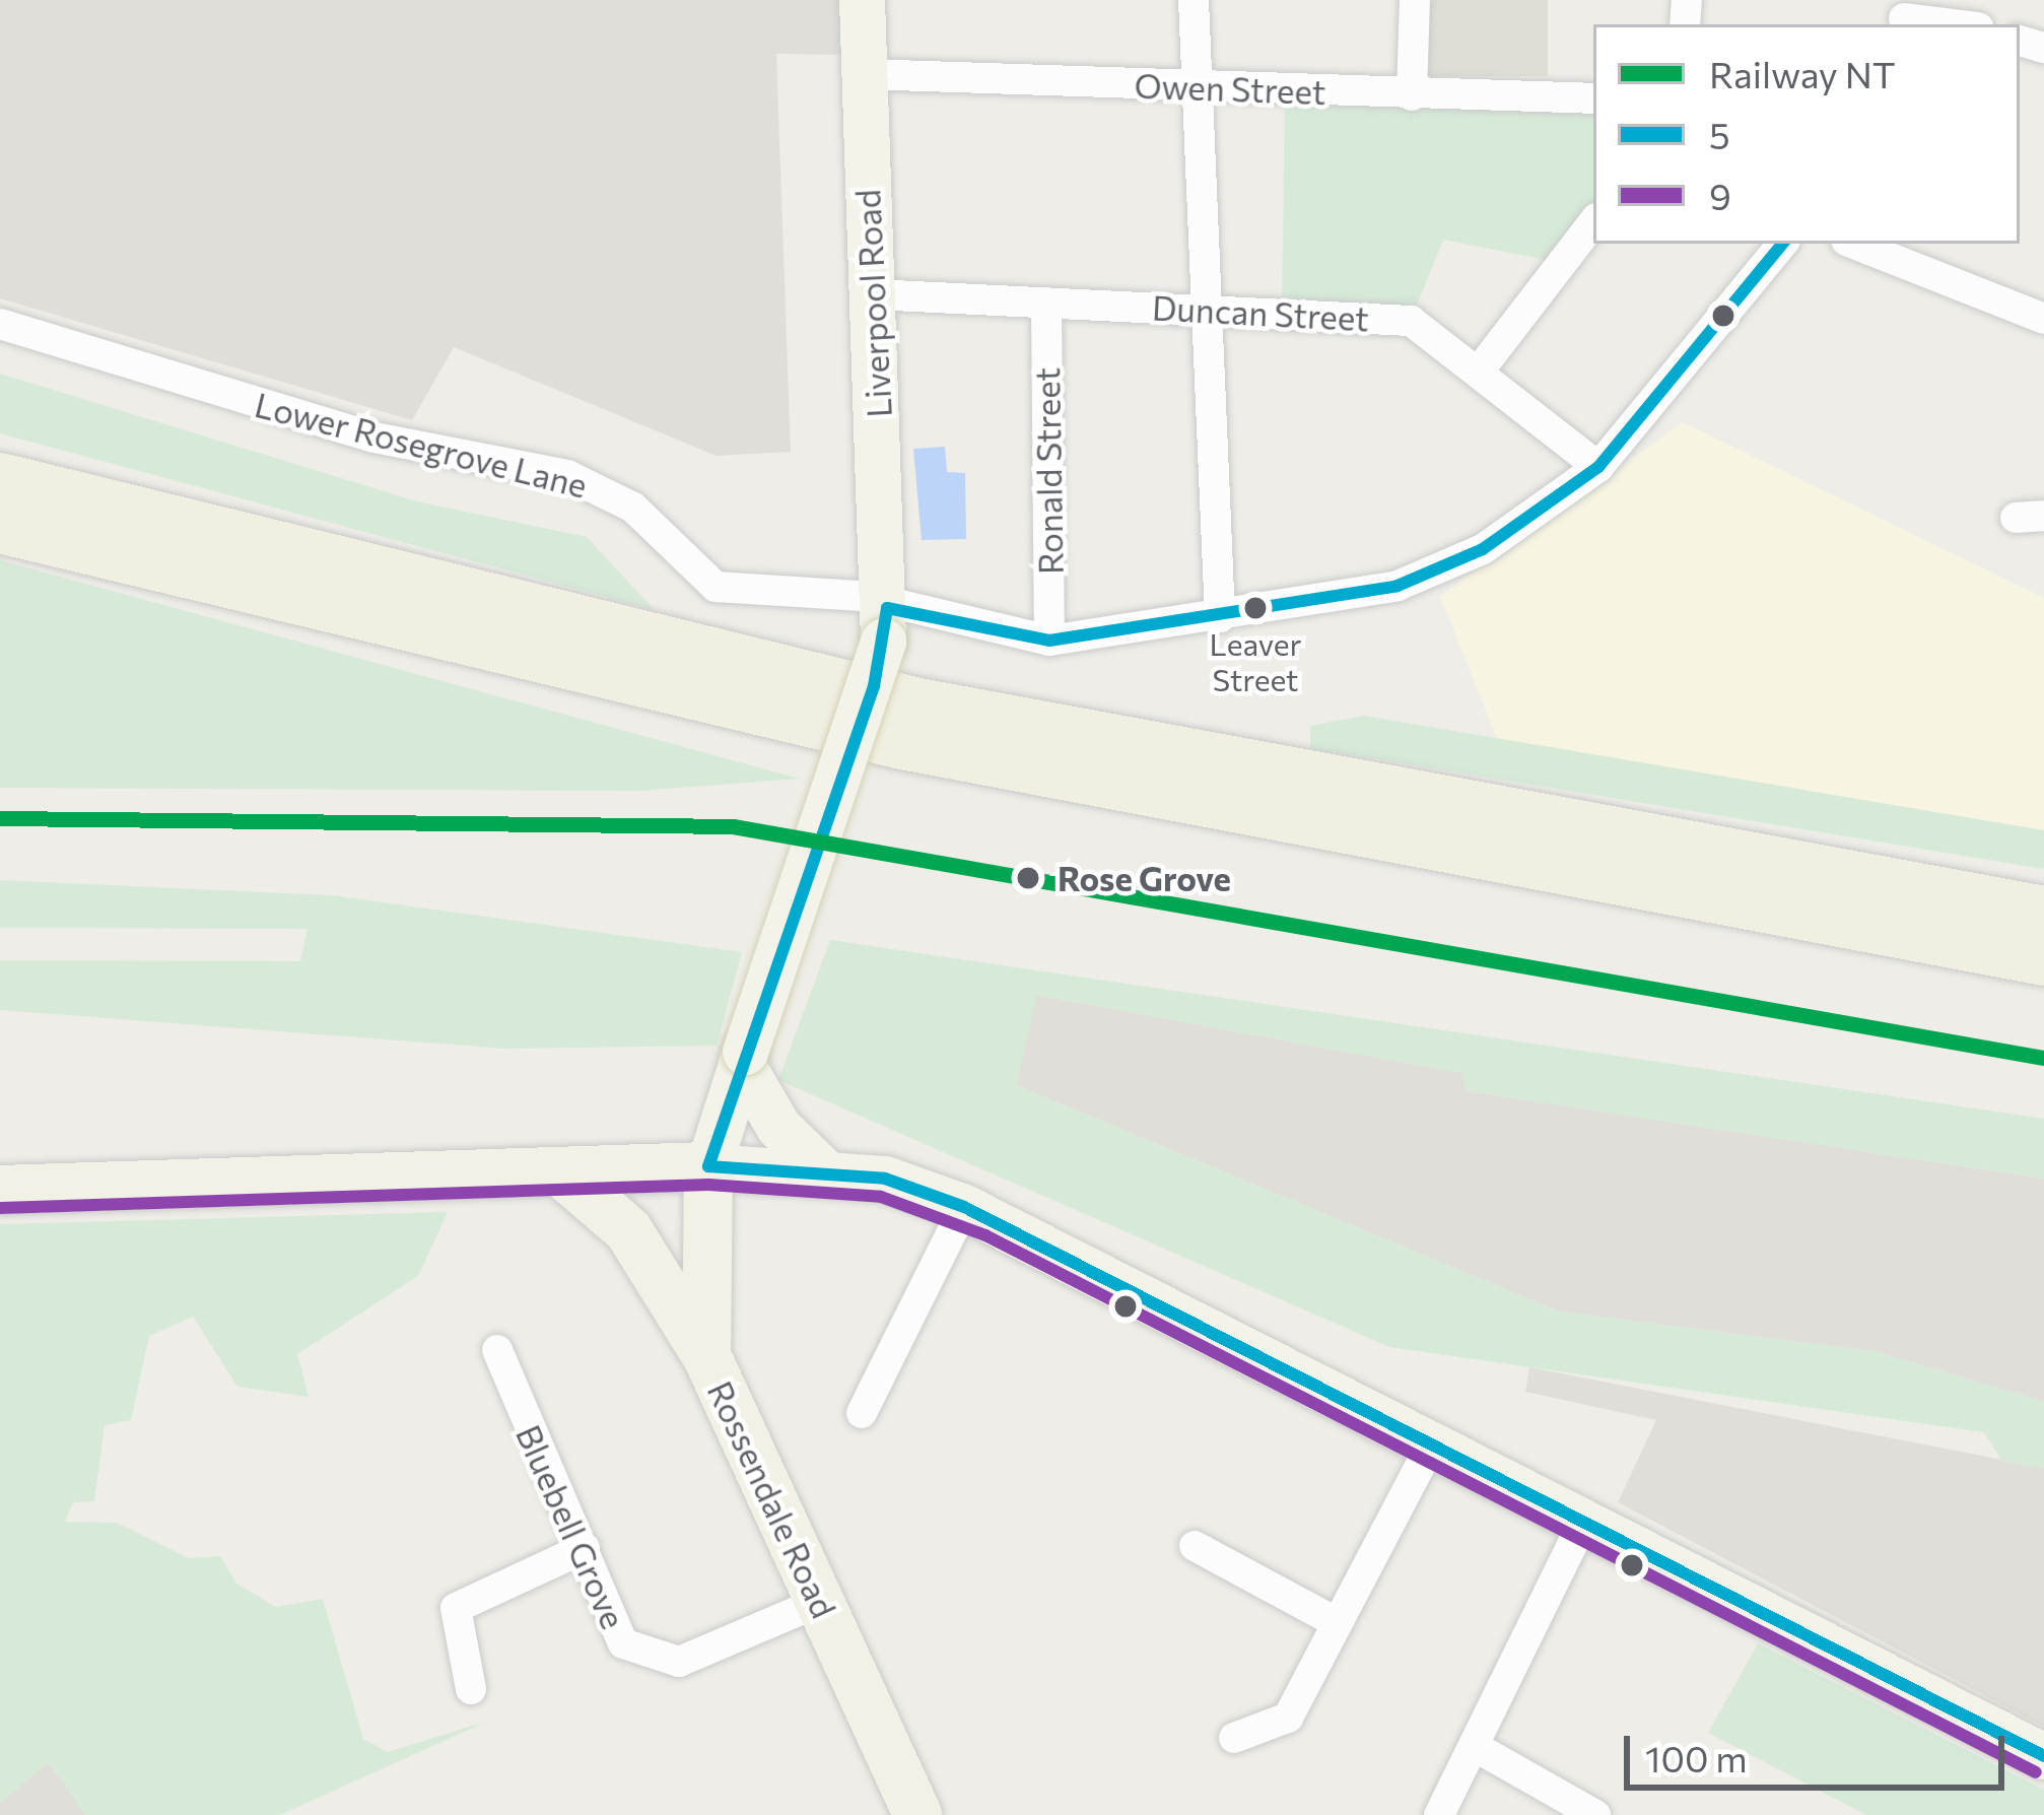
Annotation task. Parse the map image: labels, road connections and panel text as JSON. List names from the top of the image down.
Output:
{
  "streets": {
    "highway": ["Rossendale Road"],
    "main road": ["Liverpool Road"],
    "street": [
      "Owen Street",
      "Duncan Street",
      "Lower Rosegrove Lane",
      "Ronald Street",
      "Bluebell Grove"
    ]
  },
  "crossings": [
    ["Owen Street", "Liverpool Road"],
    ["Liverpool Road", "Duncan Street"],
    ["Liverpool Road", "Lower Rosegrove Lane"],
    ["Duncan Street", "Lower Rosegrove Lane"],
    ["Duncan Street", "Ronald Street"],
    ["Lower Rosegrove Lane", "Ronald Street"],
    ["Rossendale Road", "Bluebell Grove"]
  ],
  "places": ["Leaver Street", "Rose Grove"],
  "lines": ["transit line 5", "rail line NT", "transit line 9"],
  "legend": ["Railway NT", "5", "9"],
  "scale_bar": "100 m"
}
